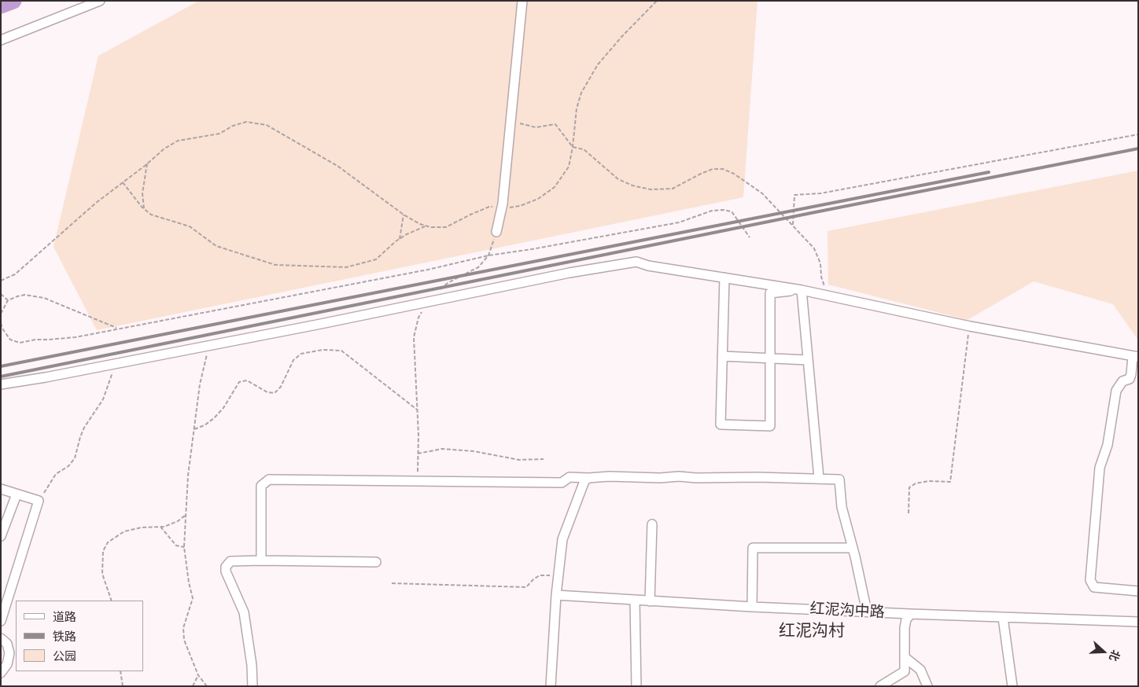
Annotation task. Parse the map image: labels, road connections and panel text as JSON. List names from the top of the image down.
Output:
{
  "streets": {
    "street": ["红泥沟中路"]
  },
  "districts": ["红泥沟村"],
  "legend": ["道路", "铁路", "公园"],
  "north": "right"
}
